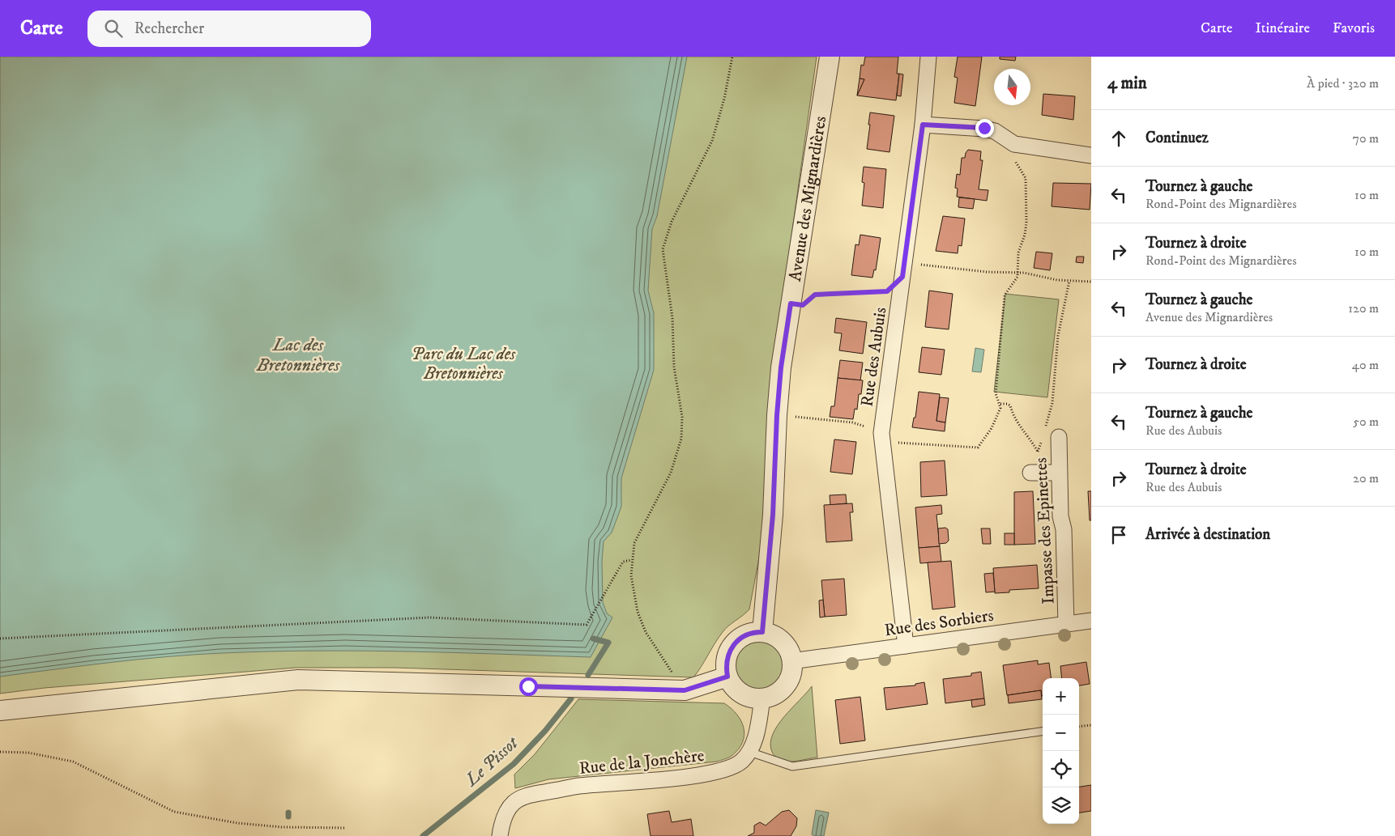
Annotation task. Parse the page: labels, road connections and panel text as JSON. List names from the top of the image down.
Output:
{
  "streets": {
    "street": [
      "Avenue des Mignardières",
      "Rue des Aubuis",
      "Impasse des Epinettes",
      "Rue des Sorbiers",
      "Rue de la Jonchère"
    ]
  },
  "crossings": [
    ["Avenue des Mignardières", "Rue des Sorbiers"],
    ["Avenue des Mignardières", "Rue de la Jonchère"],
    ["Rue des Aubuis", "Rue des Sorbiers"],
    ["Impasse des Epinettes", "Rue des Sorbiers"],
    ["Rue des Sorbiers", "Rue de la Jonchère"]
  ],
  "water": ["Lac des Bretonnières", "Le Pissot"],
  "parks": ["Parc du Lac des Bretonnières"],
  "north": "bottom",
  "page": {
    "header": "Carte",
    "search": "Rechercher",
    "nav": ["Carte", "Itinéraire", "Favoris"],
    "heading": ["4 min", "À pied · 320 m"],
    "list": [
      ["Continuez", "70 m"],
      ["Tournez à gauche", "Rond-Point des Mignardières", "10 m"],
      ["Tournez à droite", "Rond-Point des Mignardières", "10 m"],
      ["Tournez à gauche", "Avenue des Mignardières", "120 m"],
      ["Tournez à droite", "40 m"],
      ["Tournez à gauche", "Rue des Aubuis", "50 m"],
      ["Tournez à droite", "Rue des Aubuis", "20 m"],
      "Arrivée à destination"
    ],
    "map_buttons": ["+", "−"]
  }
}
